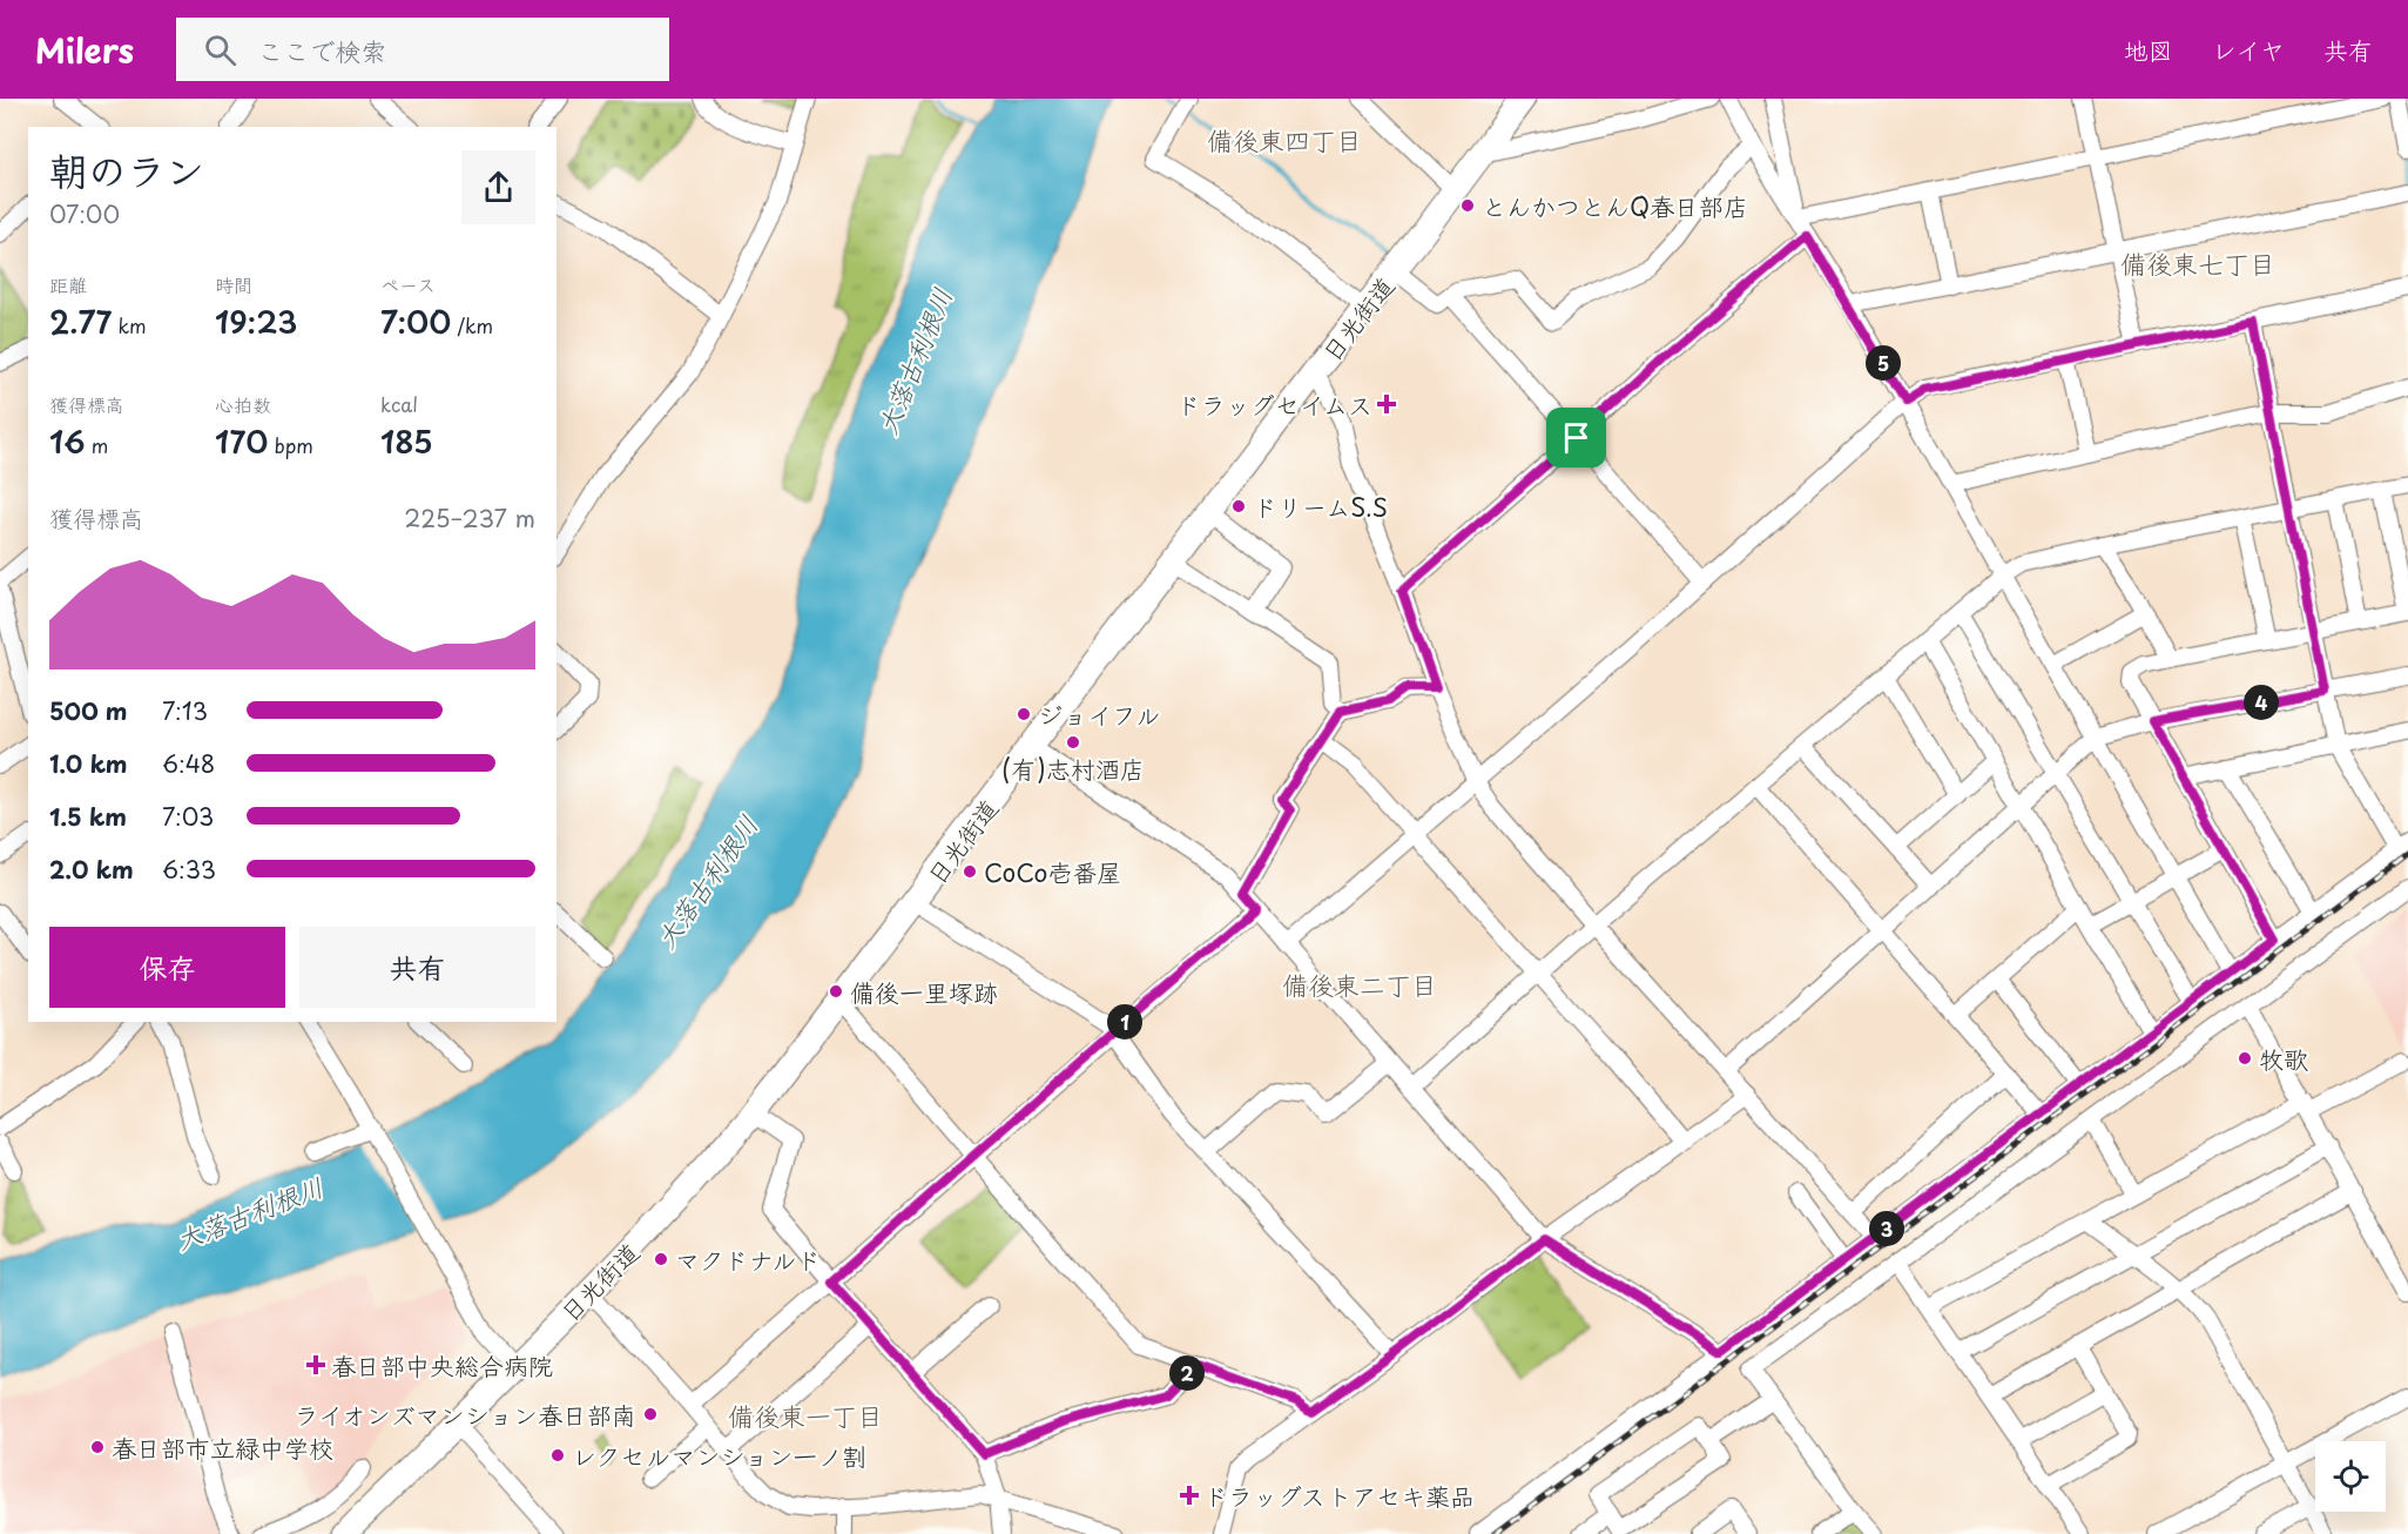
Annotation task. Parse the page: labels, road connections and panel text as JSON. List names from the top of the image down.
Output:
{
  "streets": {
    "highway": ["日光街道"]
  },
  "districts": [
    "備後東四丁目",
    "備後東七丁目",
    "備後東二丁目",
    "備後東一丁目"
  ],
  "water": ["大落古利根川"],
  "places": {
    "other": [
      "とんかつとんQ春日部店",
      "ドリームS.S",
      "ジョイフル",
      "(有)志村酒店",
      "CoCo壱番屋",
      "備後一里塚跡",
      "牧歌",
      "マクドナルド",
      "ライオンズマンション春日部南",
      "春日部市立緑中学校",
      "レクセルマンション一ノ割"
    ],
    "health": ["ドラッグセイムス", "春日部中央総合病院", "ドラッグストアセキ薬品"]
  },
  "page": {
    "header": "Milers",
    "search": "ここで検索",
    "nav": ["地図", "レイヤ", "共有"],
    "heading": ["朝のラン", "07:00"],
    "stats": [
      ["距離", "2.77 km"],
      ["時間", "19:23"],
      ["ペース", "7:00 /km"],
      ["獲得標高", "16 m"],
      ["心拍数", "170 bpm"],
      ["kcal", "185"]
    ],
    "pins": [
      "5",
      "4",
      "1",
      "3",
      "2"
    ],
    "chart": ["獲得標高", "225–237 m"],
    "list": [
      {
        "name": "500 m",
        "note": "7:13"
      },
      {
        "name": "1.0 km",
        "note": "6:48"
      },
      {
        "name": "1.5 km",
        "note": "7:03"
      },
      {
        "name": "2.0 km",
        "note": "6:33"
      }
    ],
    "buttons": ["保存", "共有"]
  }
}
